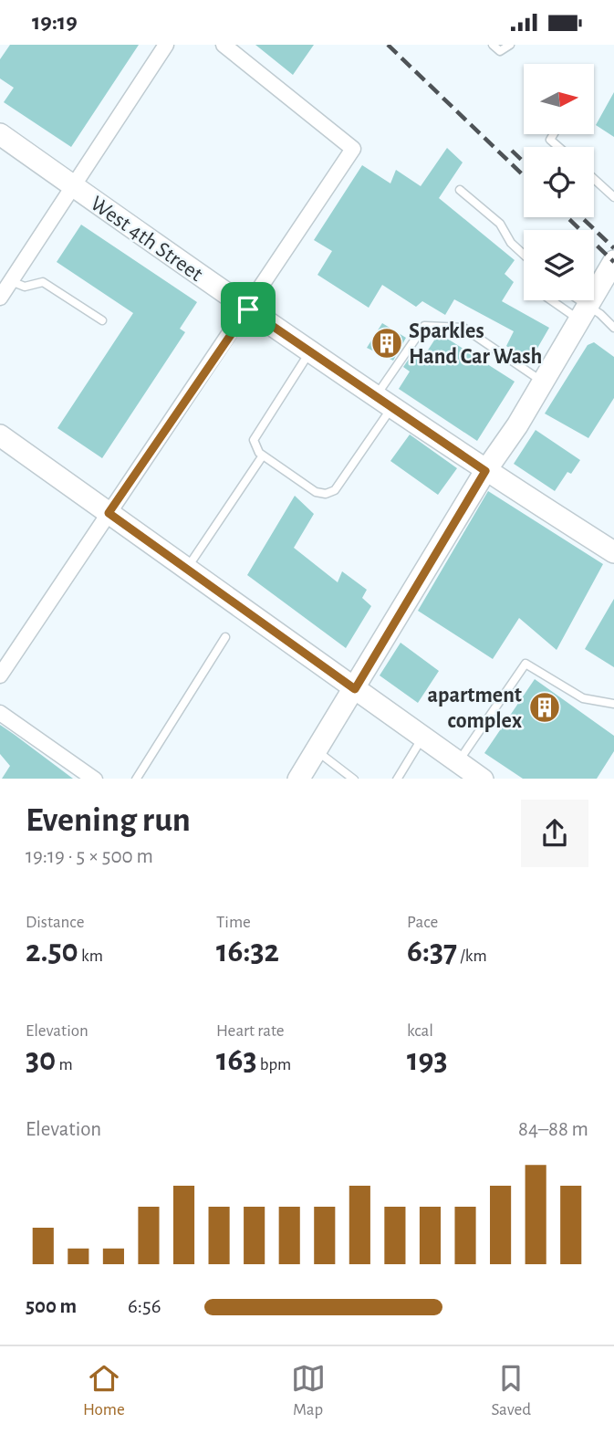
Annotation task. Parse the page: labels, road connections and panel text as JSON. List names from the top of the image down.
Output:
{
  "streets": {
    "main road": ["West 4th Street"]
  },
  "places": {
    "building": ["Sparkles Hand Car Wash", "apartment complex"]
  },
  "north": "right",
  "page": {
    "status": "19:19",
    "heading": ["Evening run", "19:19 · 5 × 500 m"],
    "stats": [
      ["Distance", "2.50 km"],
      ["Time", "16:32"],
      ["Pace", "6:37 /km"],
      ["Elevation", "30 m"],
      ["Heart rate", "163 bpm"],
      ["kcal", "193"]
    ],
    "chart": ["Elevation", "84–88 m"],
    "list": [
      {
        "name": "500 m",
        "note": "6:56"
      }
    ],
    "tabs": ["Home", "Map", "Saved"]
  }
}
